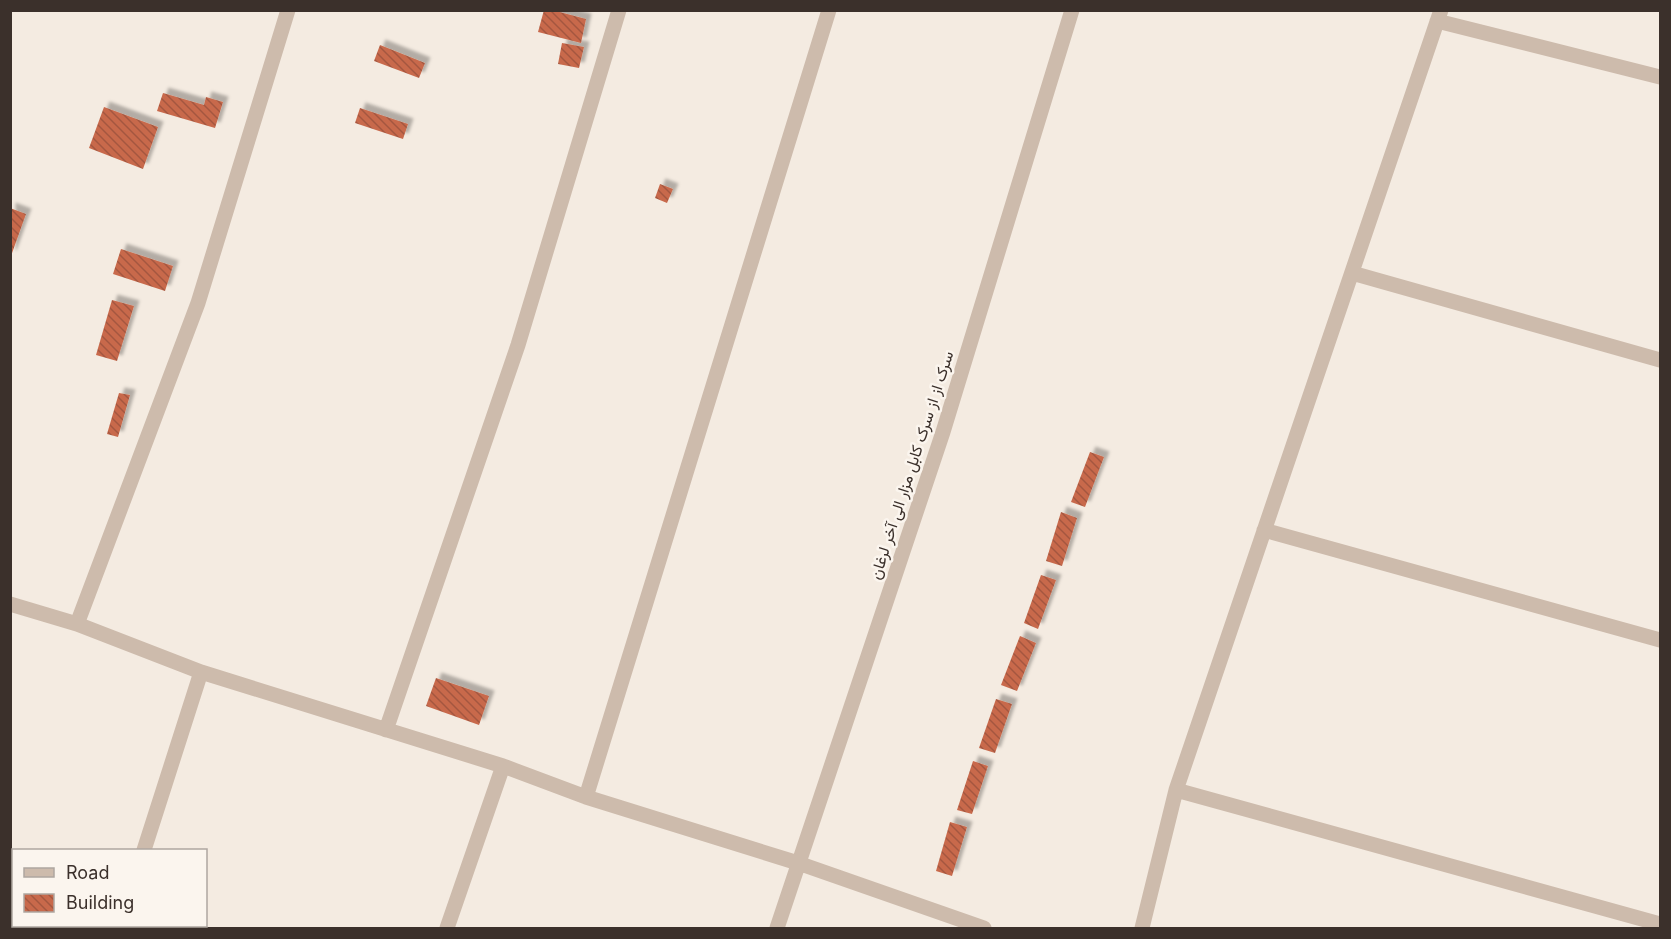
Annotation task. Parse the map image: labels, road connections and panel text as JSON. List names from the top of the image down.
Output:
{
  "streets": {
    "street": ["سرک از از سرک کابل مزار الی آخر لرغان"]
  },
  "legend": ["Road", "Building"]
}
